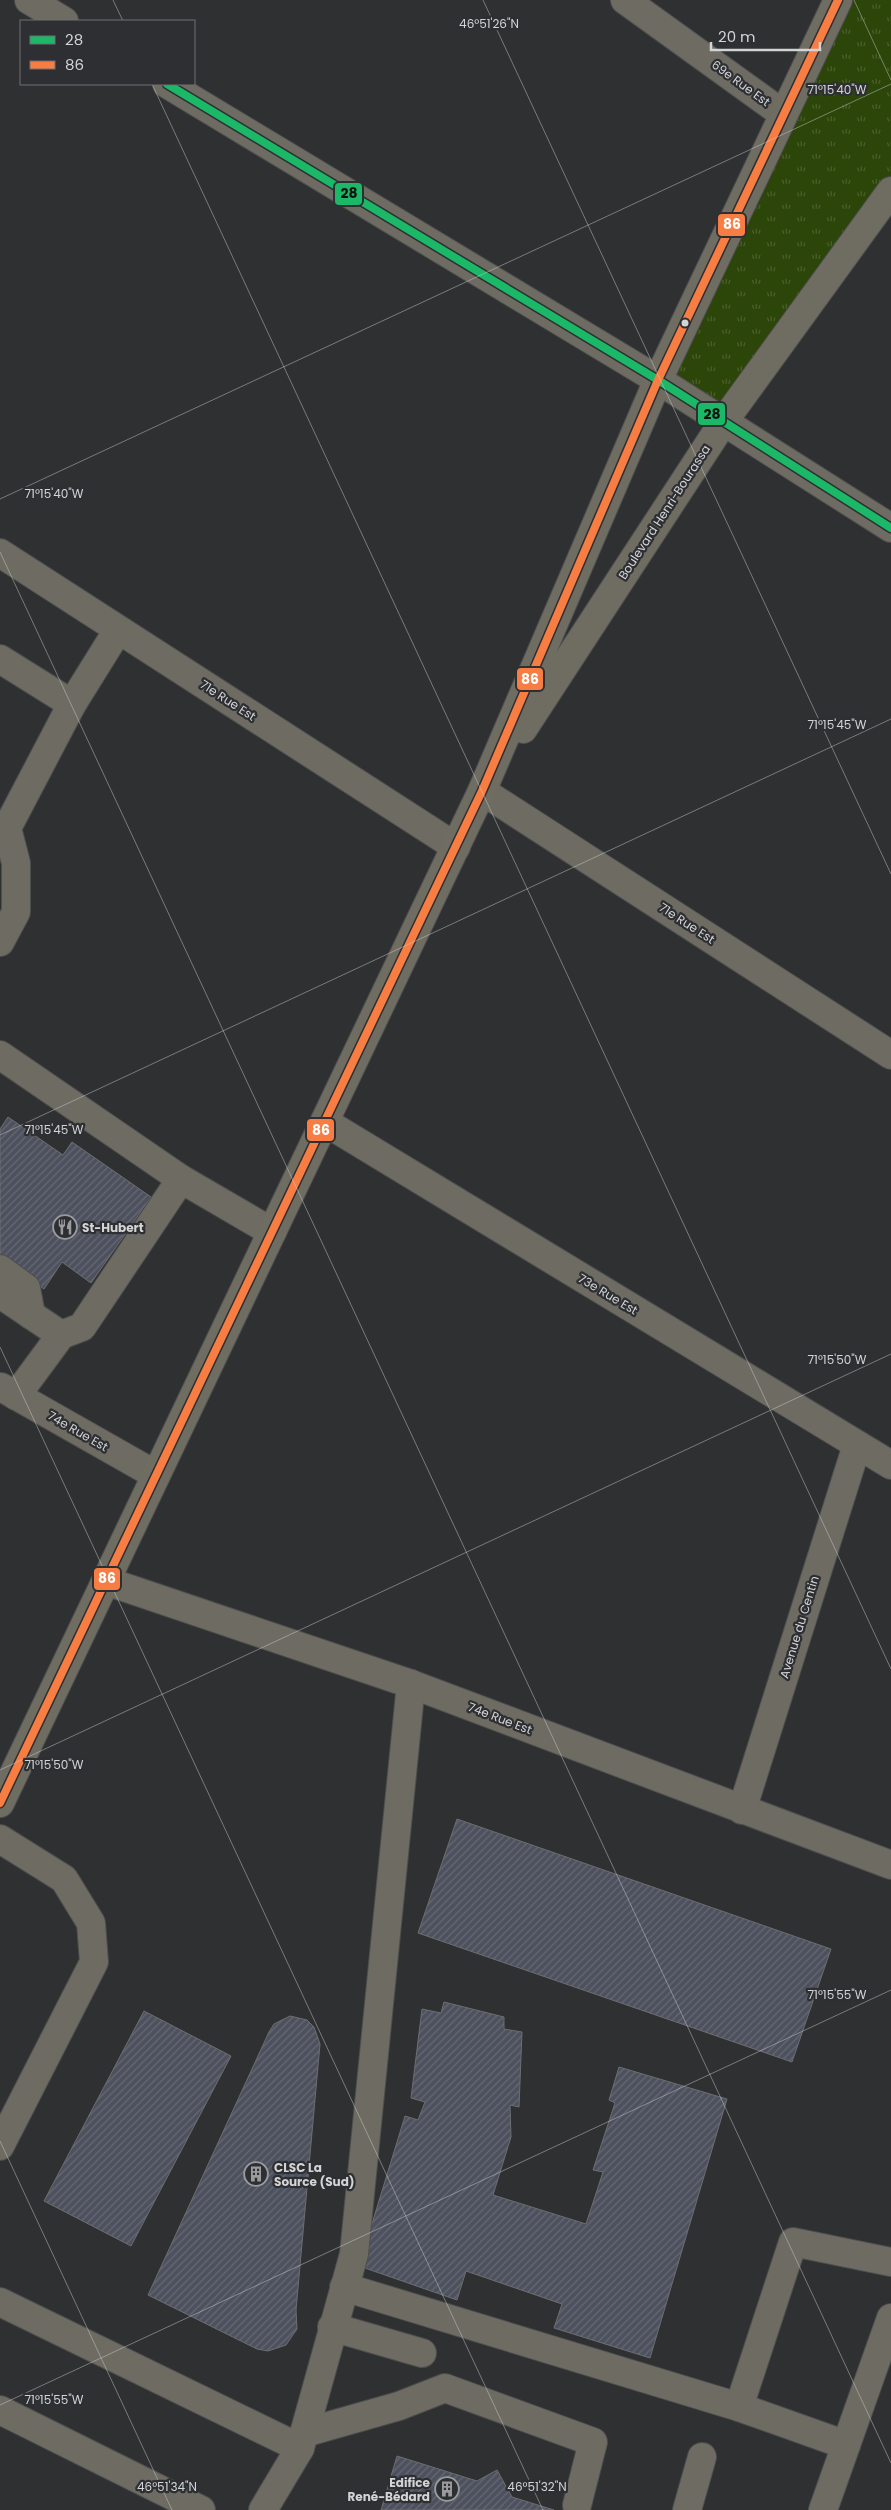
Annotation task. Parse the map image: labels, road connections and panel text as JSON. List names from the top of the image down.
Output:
{
  "streets": {
    "main road": ["Boulevard Henri-Bourassa"],
    "street": [
      "69e Rue Est",
      "71e Rue Est",
      "73e Rue Est",
      "74e Rue Est",
      "Avenue du Centin"
    ]
  },
  "crossings": [
    ["69e Rue Est", "Boulevard Henri-Bourassa"],
    ["Boulevard Henri-Bourassa", "71e Rue Est"],
    ["Boulevard Henri-Bourassa", "73e Rue Est"],
    ["Boulevard Henri-Bourassa", "74e Rue Est"],
    ["73e Rue Est", "Avenue du Centin"],
    ["74e Rue Est", "Avenue du Centin"]
  ],
  "places": {
    "restaurant": ["St-Hubert"],
    "building": ["CLSC La Source (Sud)", "Edifice René-Bédard"]
  },
  "lines": ["transit line 86", "transit line 28"],
  "legend": ["28", "86"],
  "scale_bar": "20 m",
  "coordinates": [
    "46°51'26\"N",
    "71°15'40\"W",
    "71°15'45\"W",
    "71°15'50\"W",
    "71°15'55\"W",
    "46°51'34\"N",
    "46°51'32\"N"
  ]
}
